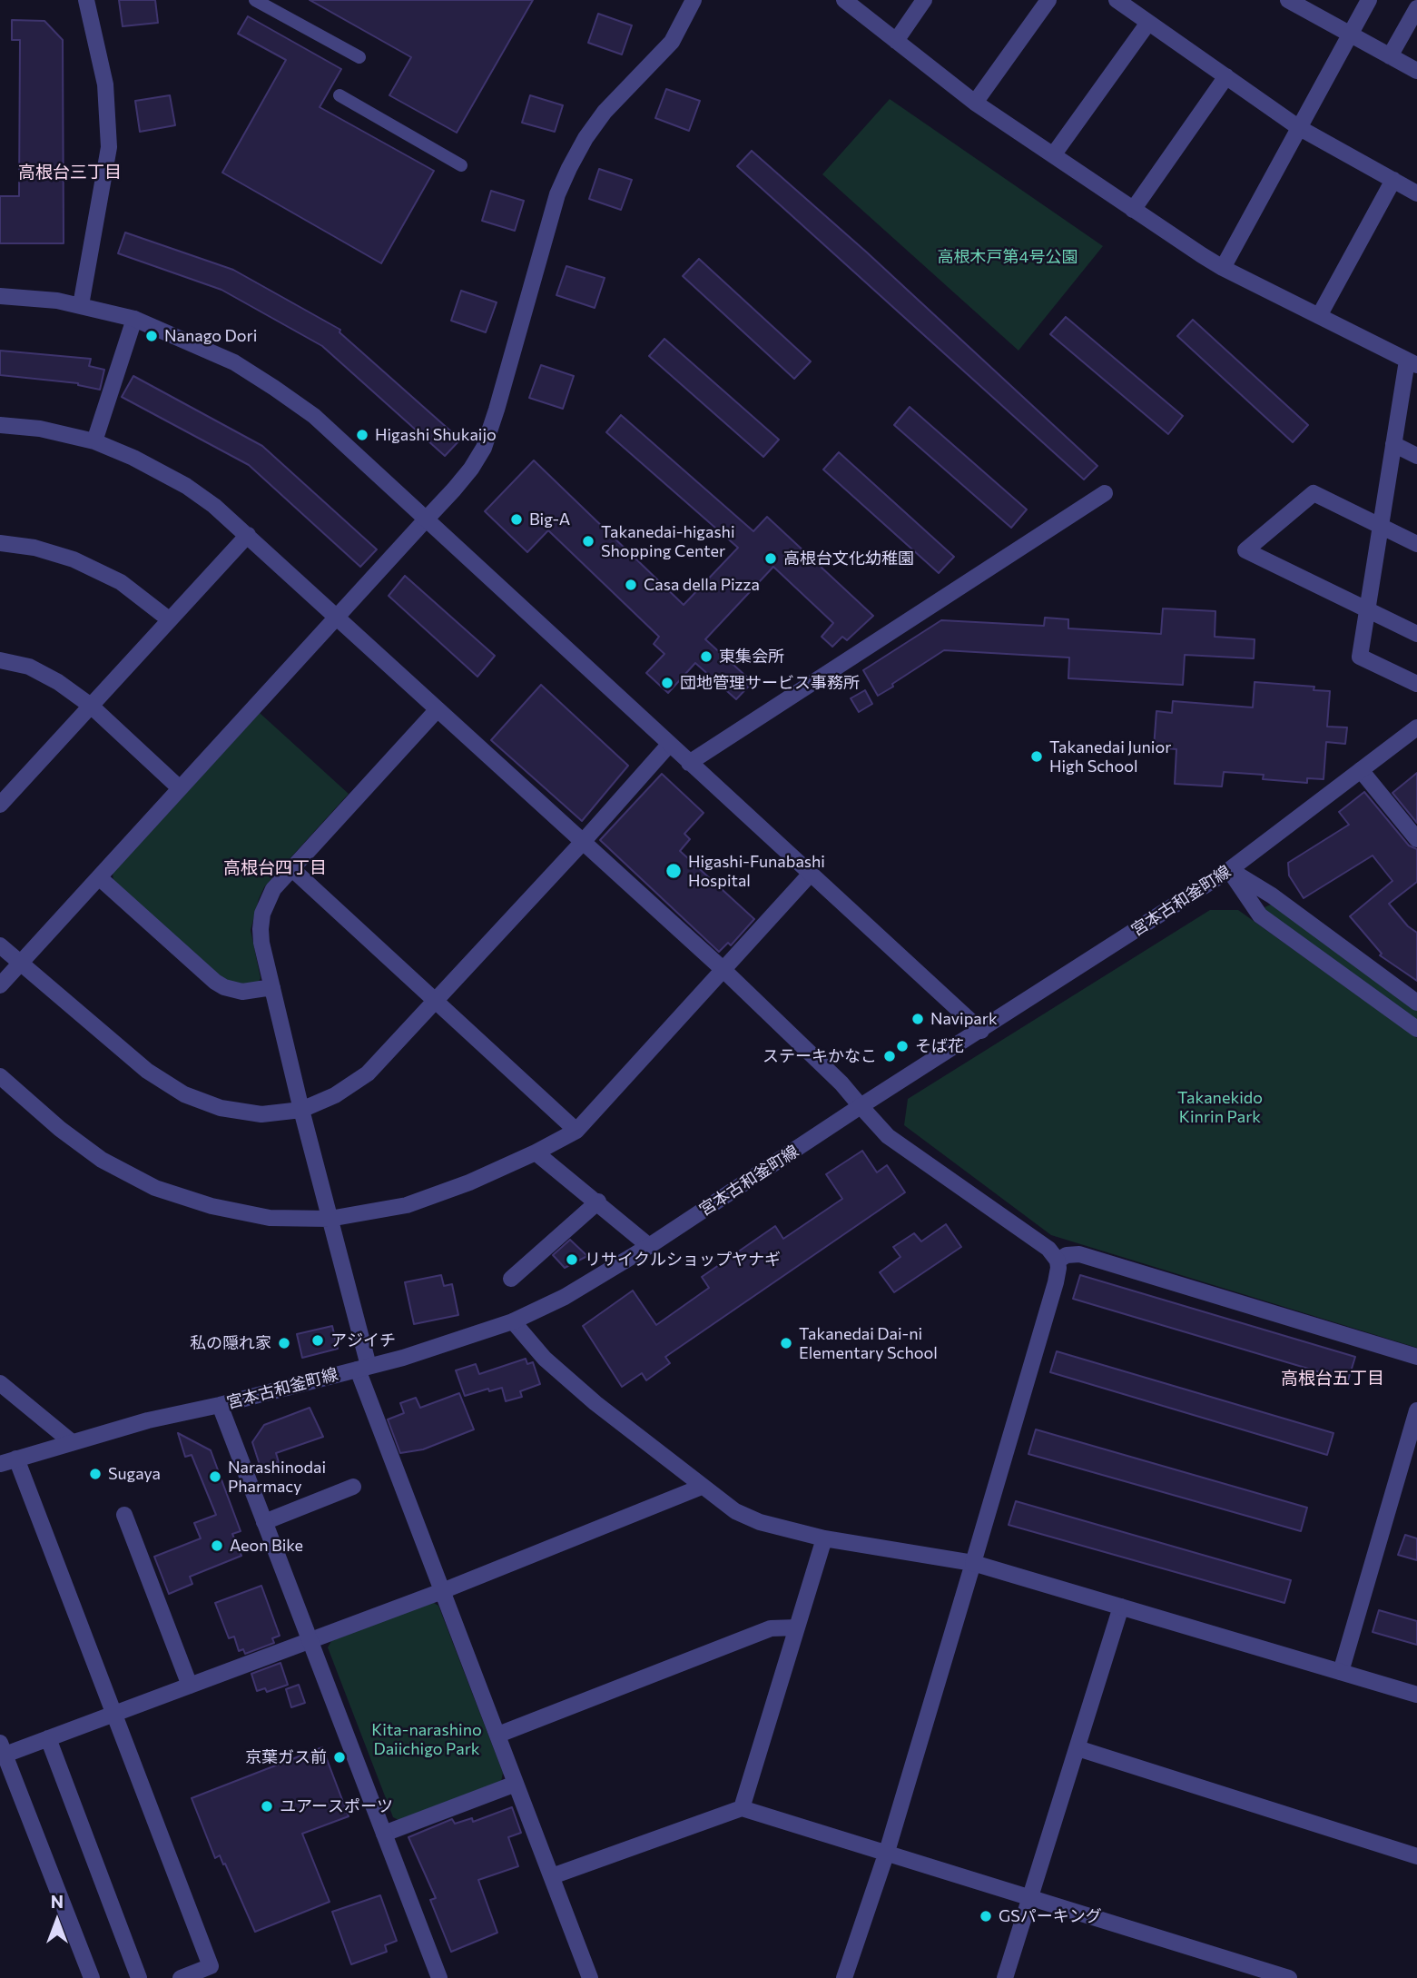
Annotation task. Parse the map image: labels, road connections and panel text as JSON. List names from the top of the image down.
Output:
{
  "streets": {
    "street": ["宮本古和釜町線"]
  },
  "districts": ["高根台三丁目", "高根台四丁目", "高根台五丁目"],
  "parks": ["高根木戸第4号公園", "Takanekido Kinrin Park", "Kita-narashino Daiichigo Park"],
  "places": [
    "Nanago Dori",
    "Higashi Shukaijo",
    "Big-A",
    "Takanedai-higashi Shopping Center",
    "高根台文化幼稚園",
    "Casa della Pizza",
    "東集会所",
    "団地管理サービス事務所",
    "Takanedai Junior High School",
    "Higashi-Funabashi Hospital",
    "Navipark",
    "そば花",
    "ステーキかなこ",
    "リサイクルショップヤナギ",
    "アジイチ",
    "私の隠れ家",
    "Takanedai Dai-ni Elementary School",
    "Sugaya",
    "Narashinodai Pharmacy",
    "Aeon Bike",
    "京葉ガス前",
    "ユアースポーツ",
    "GSパーキング"
  ],
  "north": "top"
}
